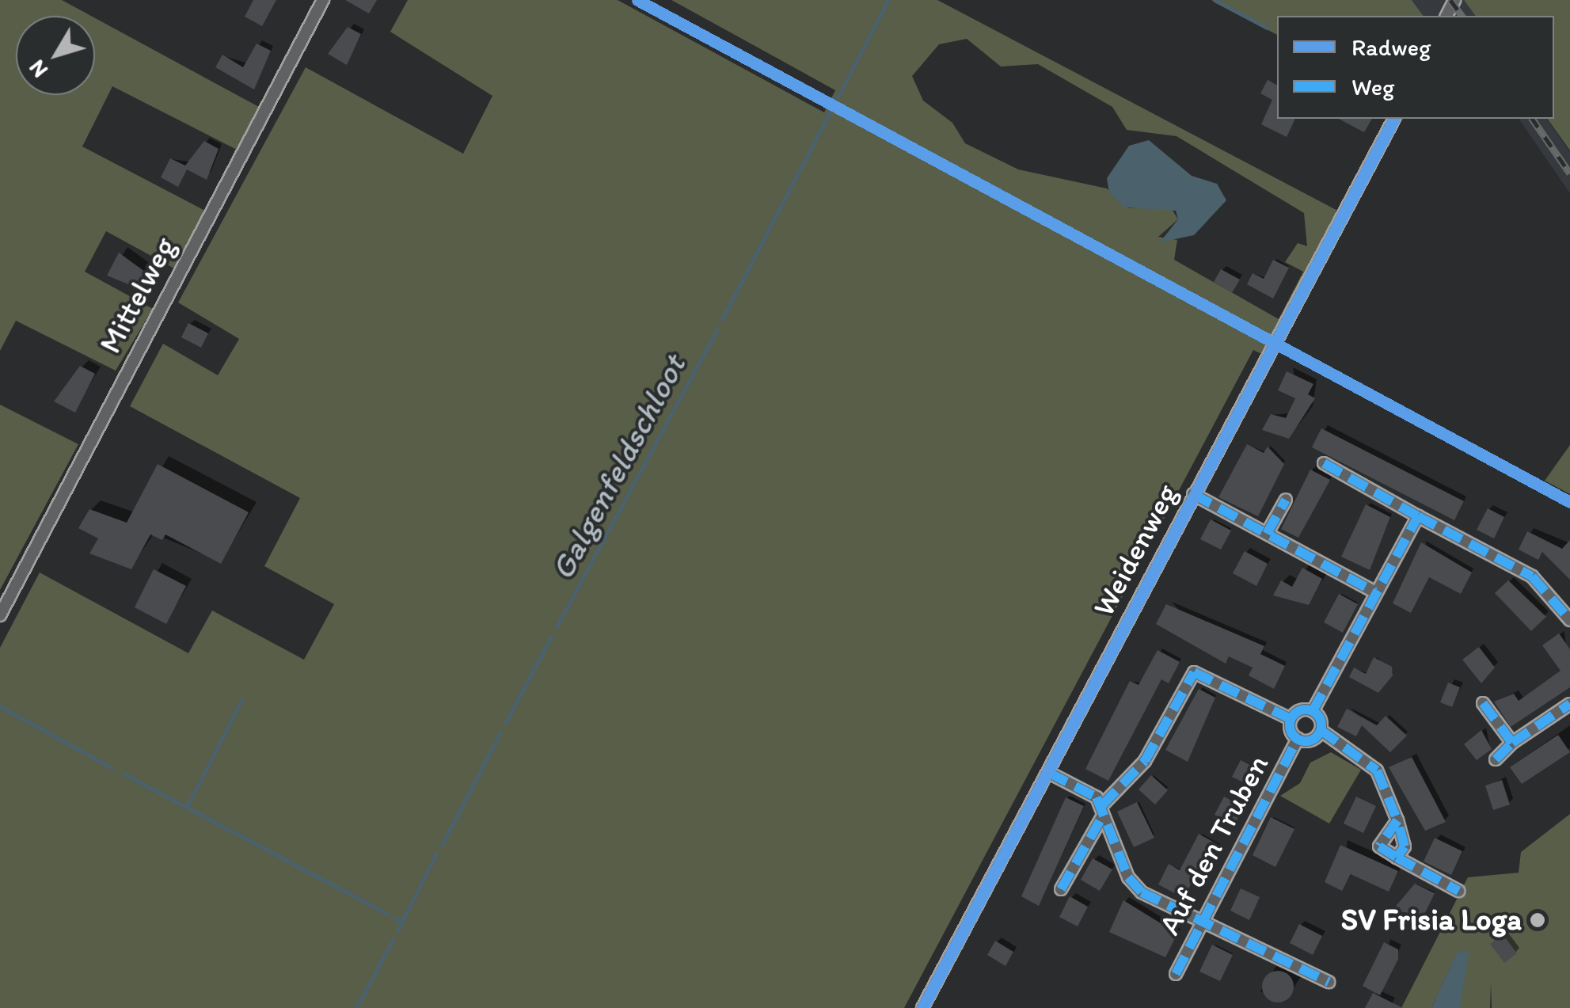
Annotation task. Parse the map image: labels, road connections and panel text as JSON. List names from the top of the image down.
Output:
{
  "streets": {
    "street": ["Mittelweg", "Weidenweg", "Auf den Truben"]
  },
  "water": ["Galgenfeldschloot"],
  "places": ["SV Frisia Loga"],
  "legend": ["Radweg", "Weg"],
  "north": "bottom left"
}
